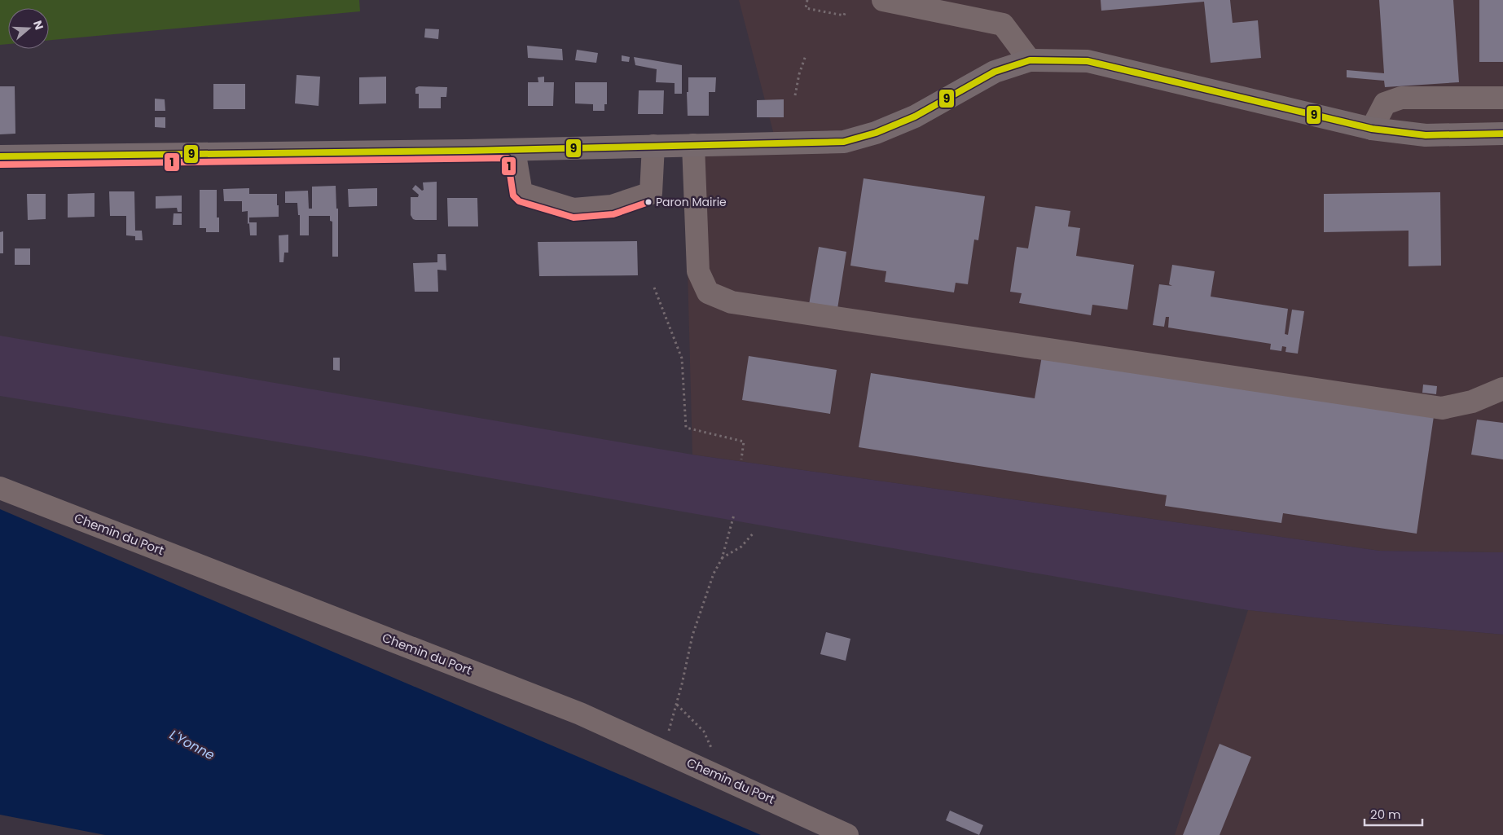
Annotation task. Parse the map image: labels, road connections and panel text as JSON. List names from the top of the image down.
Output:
{
  "streets": {
    "street": ["Chemin du Port"]
  },
  "water": ["L'Yonne"],
  "places": ["Paron Mairie"],
  "lines": ["transit line 9", "transit line 1"],
  "scale_bar": "20 m",
  "north": "right"
}
